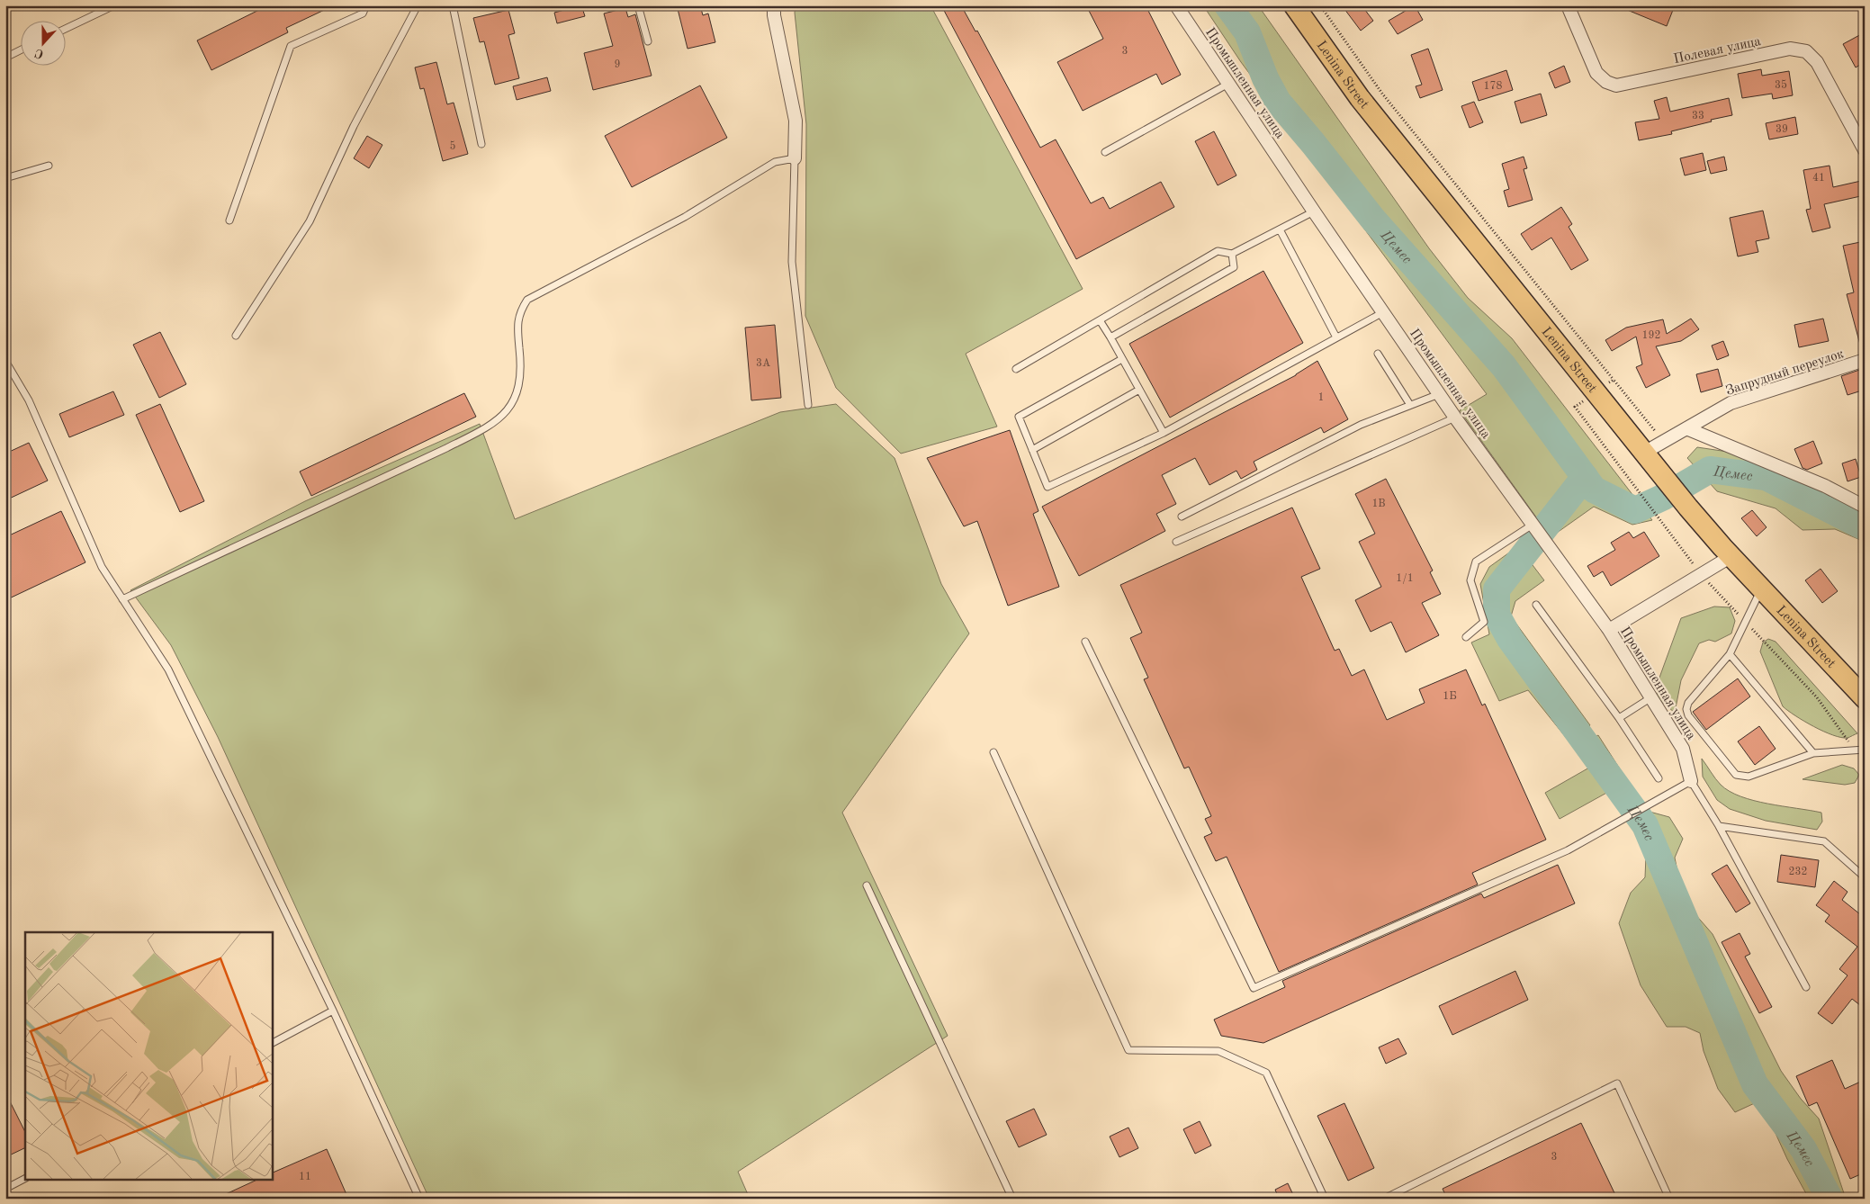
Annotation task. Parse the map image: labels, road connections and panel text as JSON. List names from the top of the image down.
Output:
{
  "streets": {
    "highway": ["Lenina Street"],
    "street": ["Полевая улица", "Промышленная улица", "Запрудный переулок"]
  },
  "crossings": [
    ["Lenina Street", "Запрудный переулок"]
  ],
  "water": ["Цемес"],
  "house_numbers": [
    "3",
    "9",
    "35",
    "178",
    "33",
    "39",
    "5",
    "41",
    "192",
    "3А",
    "1",
    "1В",
    "1/1",
    "1Б",
    "232",
    "3",
    "11"
  ],
  "north": "bottom"
}
